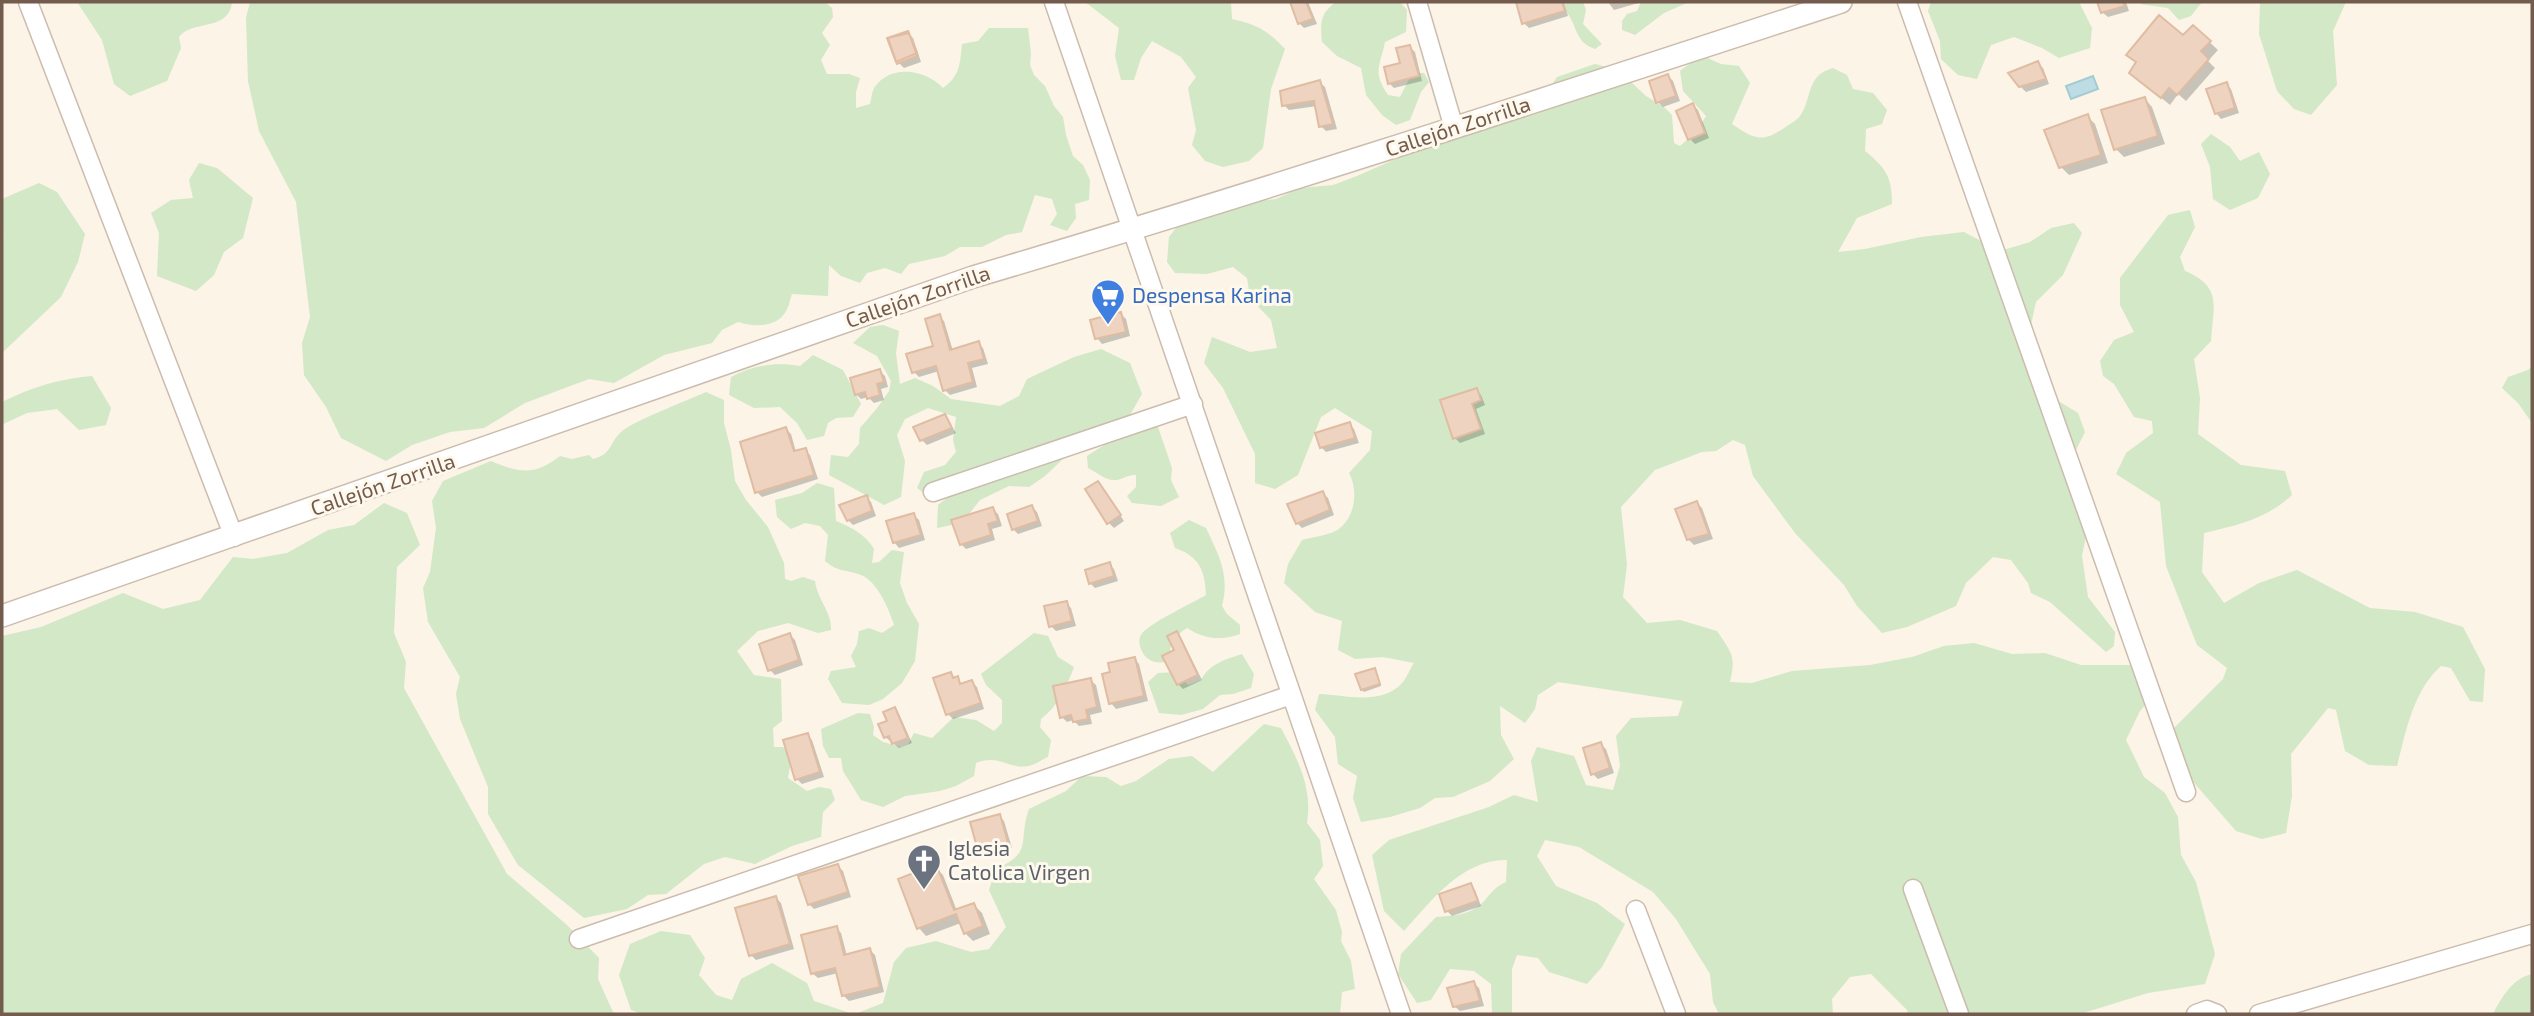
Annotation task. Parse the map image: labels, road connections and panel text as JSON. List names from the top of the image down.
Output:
{
  "streets": {
    "street": ["Callejón Zorrilla"]
  },
  "places": {
    "supermarket": ["Despensa Karina"],
    "church": ["Iglesia Catolica Virgen"]
  }
}
